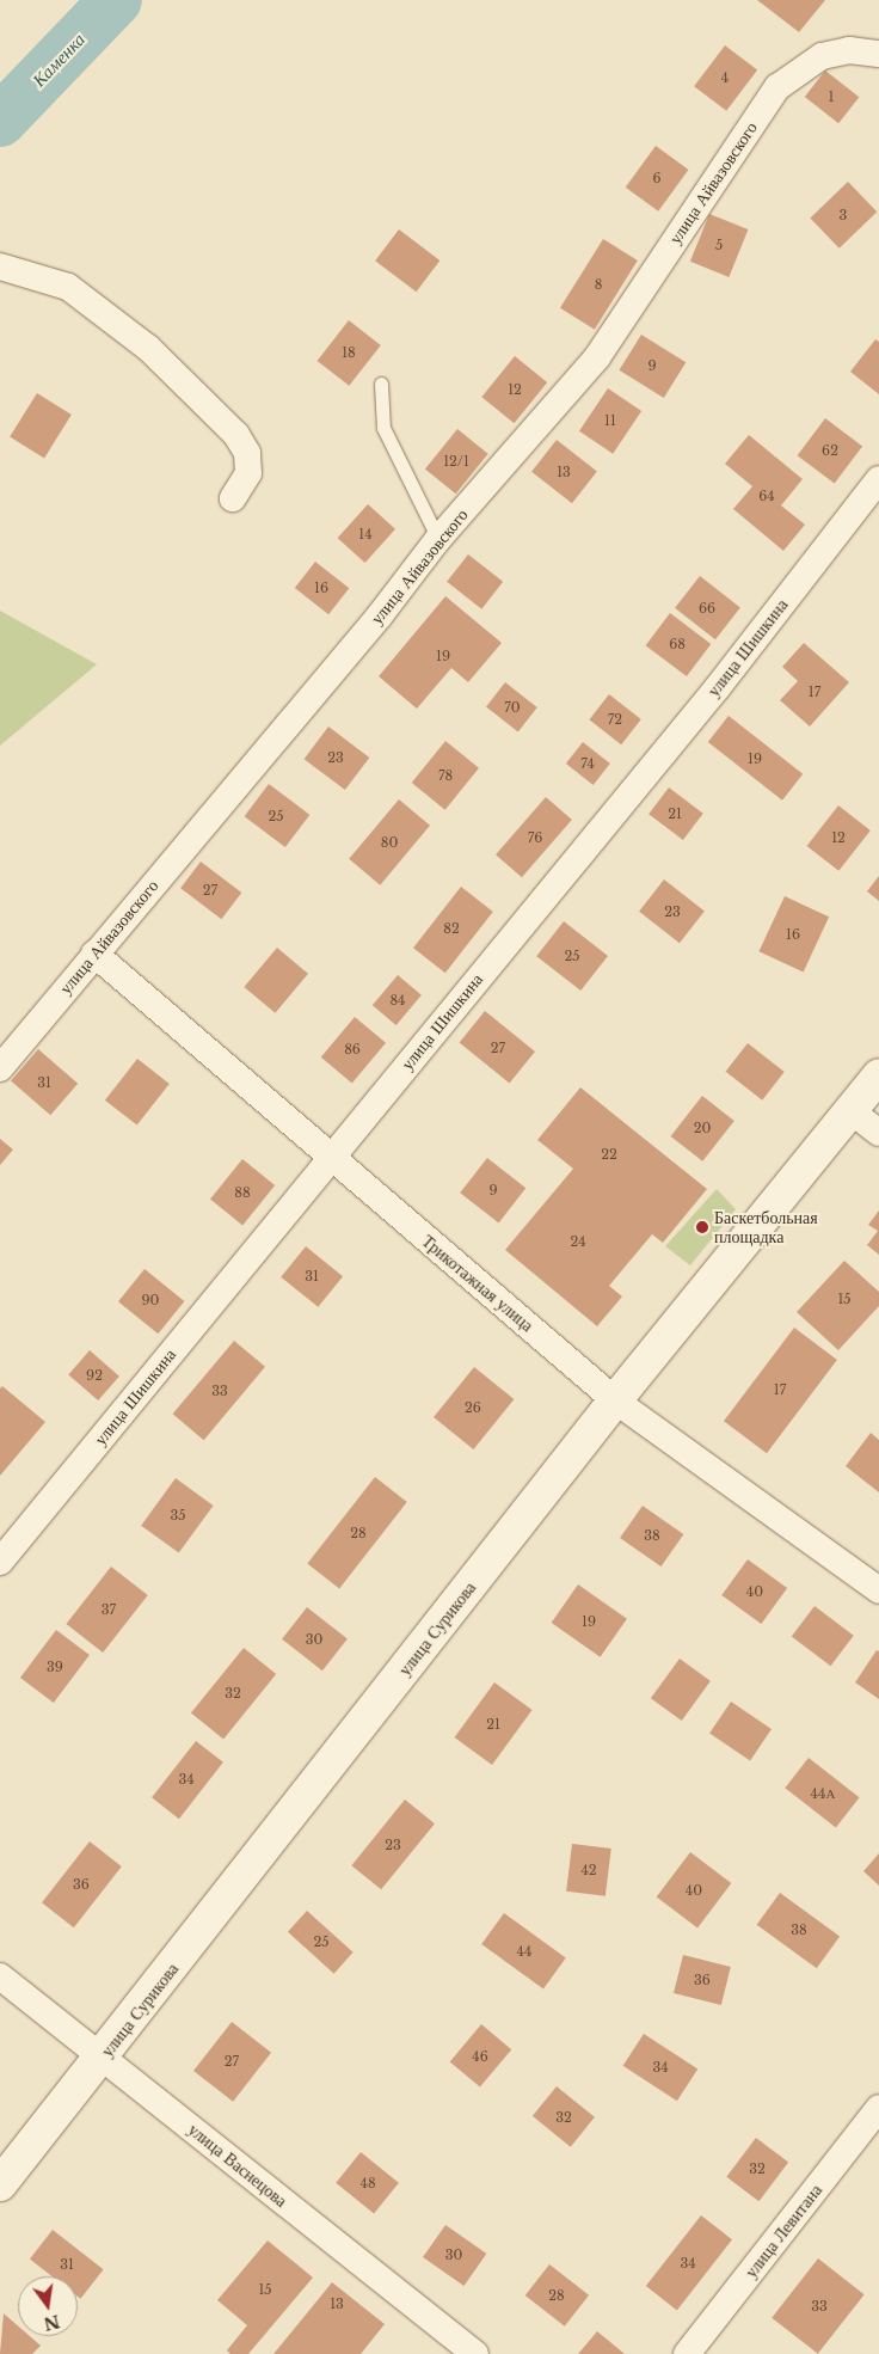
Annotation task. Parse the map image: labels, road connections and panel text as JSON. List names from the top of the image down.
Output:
{
  "streets": {
    "street": [
      "улица Айвазовского",
      "улица Шишкина",
      "Трикотажная улица",
      "улица Сурикова",
      "улица Васнецова",
      "улица Левитана"
    ]
  },
  "crossings": [
    ["улица Айвазовского", "Трикотажная улица"],
    ["улица Шишкина", "Трикотажная улица"],
    ["Трикотажная улица", "улица Сурикова"],
    ["улица Сурикова", "улица Васнецова"]
  ],
  "water": ["Каменка"],
  "places": ["Баскетбольная площадка"],
  "house_numbers": [
    "4",
    "1",
    "6",
    "3",
    "5",
    "8",
    "18",
    "9",
    "12",
    "11",
    "62",
    "12/1",
    "13",
    "64",
    "14",
    "16",
    "66",
    "68",
    "19",
    "17",
    "70",
    "72",
    "23",
    "19",
    "74",
    "78",
    "21",
    "25",
    "76",
    "12",
    "80",
    "27",
    "23",
    "82",
    "16",
    "25",
    "84",
    "27",
    "86",
    "31",
    "20",
    "22",
    "9",
    "88",
    "24",
    "31",
    "15",
    "90",
    "92",
    "17",
    "33",
    "26",
    "35",
    "28",
    "38",
    "40",
    "37",
    "19",
    "30",
    "39",
    "32",
    "21",
    "34",
    "44А",
    "23",
    "42",
    "36",
    "40",
    "38",
    "25",
    "44",
    "36",
    "46",
    "27",
    "34",
    "32",
    "32",
    "48",
    "30",
    "34",
    "31",
    "15",
    "28",
    "13",
    "33"
  ],
  "north": "bottom"
}
